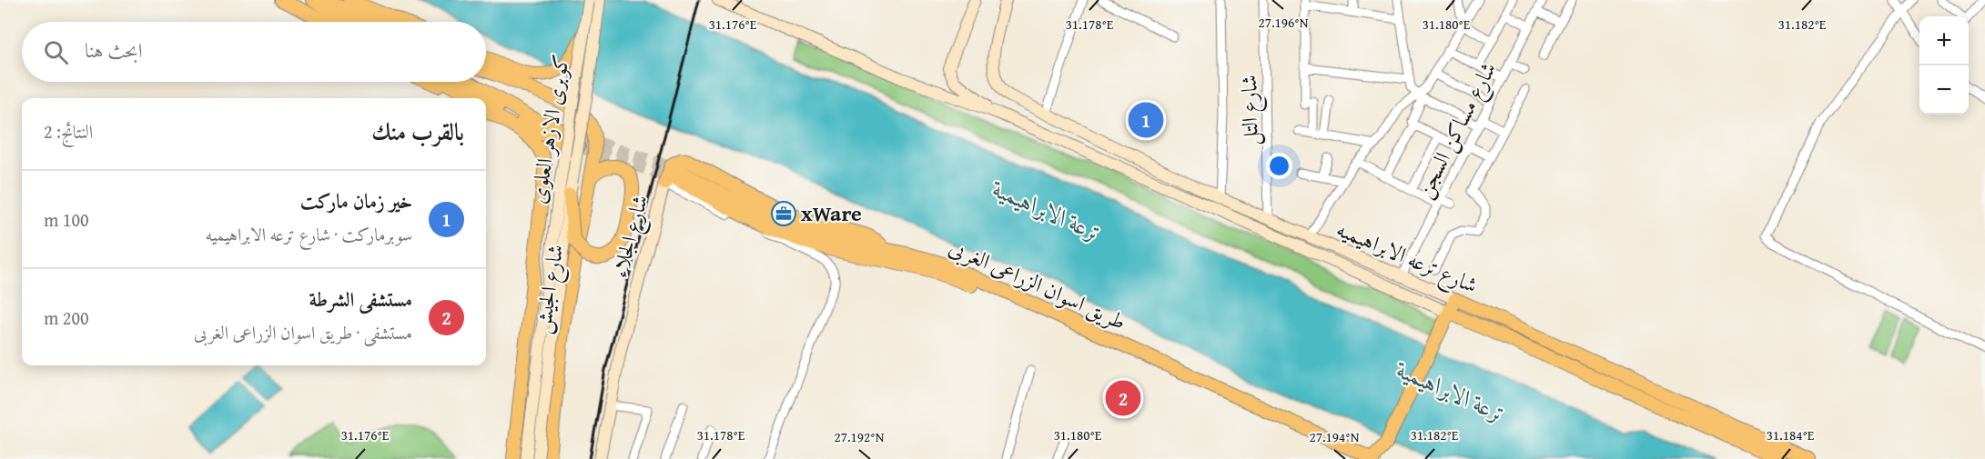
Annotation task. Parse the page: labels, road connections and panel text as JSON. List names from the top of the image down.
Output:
{
  "streets": {
    "main road": [
      "كوبرى الازهر العلوى",
      "شارع الجلاء",
      "شارع ترعه الابراهيميه",
      "طريق اسوان الزراعى الغربى",
      "شارع الجيش"
    ],
    "street": ["شارع التل", "شارع مساكن السجن"]
  },
  "crossings": [
    ["شارع التل", "شارع ترعه الابراهيميه"],
    ["شارع مساكن السجن", "شارع ترعه الابراهيميه"],
    ["شارع الجلاء", "طريق اسوان الزراعى الغربى"]
  ],
  "water": ["ترعة الابراهيمية"],
  "places": {
    "office": ["xWare"]
  },
  "page": {
    "map_buttons": ["+", "−"],
    "search": "ابحث هنا",
    "heading": ["بالقرب منك", "النتائج: 2"],
    "pins": ["1", "2"],
    "list": [
      {
        "mark": "1",
        "name": "خير زمان ماركت",
        "note": "سوبرماركت · شارع ترعه الابراهيميه",
        "value": "100 m"
      },
      {
        "mark": "2",
        "name": "مستشفى الشرطة",
        "note": "مستشفى · طريق اسوان الزراعى الغربى",
        "value": "200 m"
      }
    ]
  },
  "coordinates": [
    "27.196°N",
    "31.176°E",
    "31.178°E",
    "31.180°E",
    "31.182°E",
    "31.184°E",
    "27.192°N",
    "27.194°N"
  ]
}
